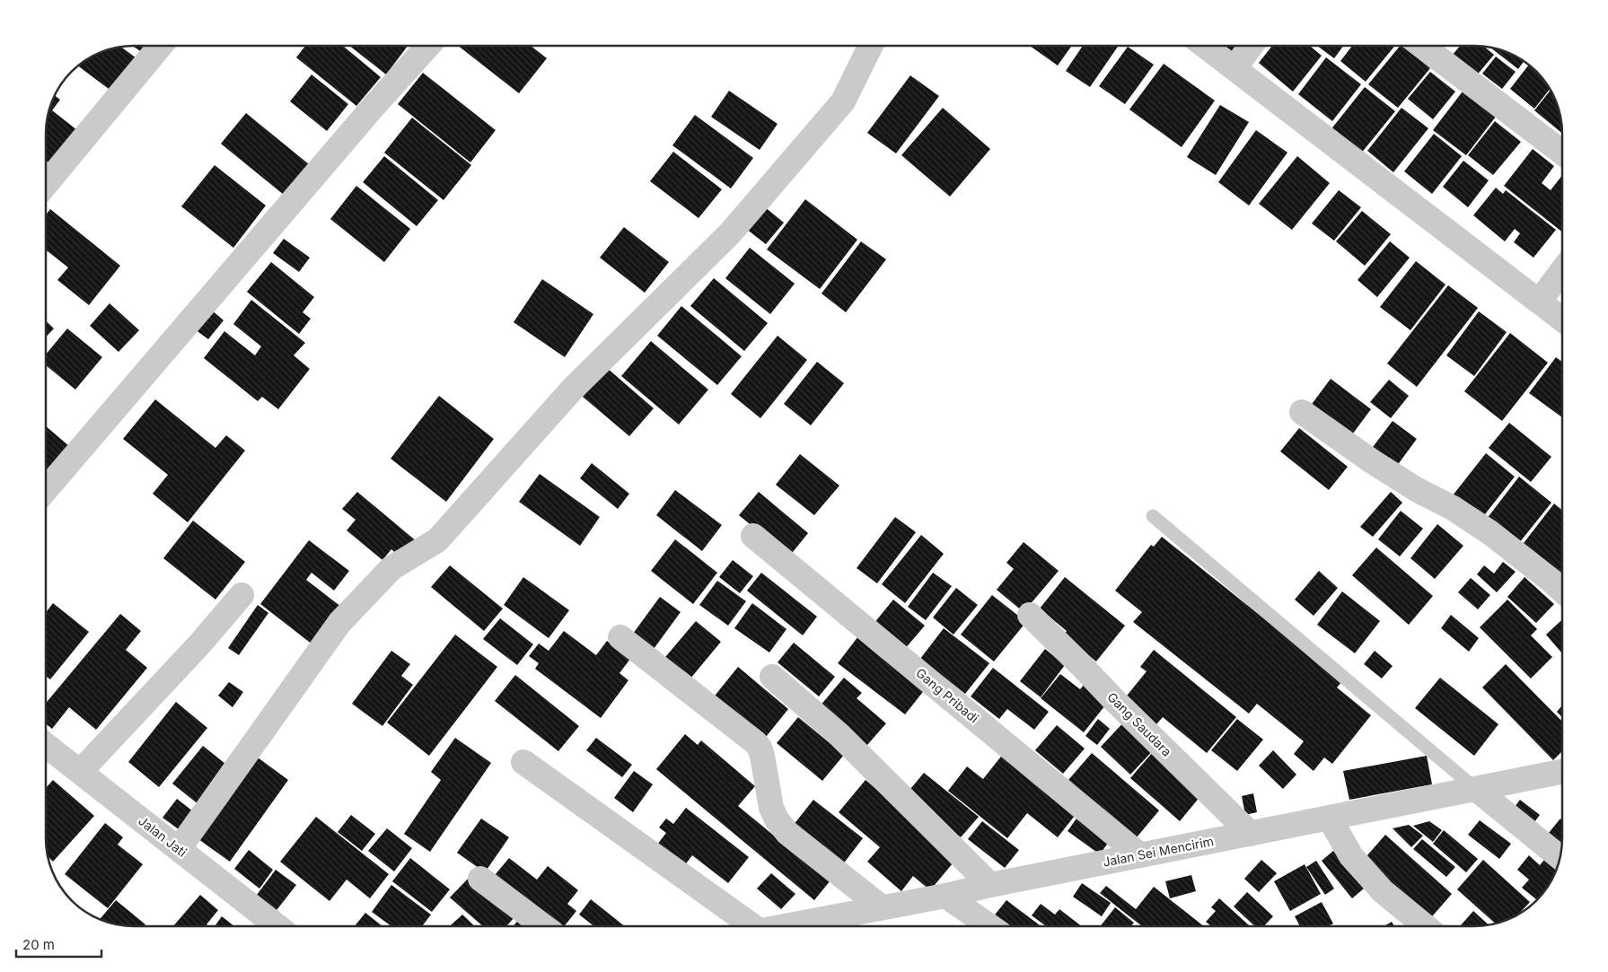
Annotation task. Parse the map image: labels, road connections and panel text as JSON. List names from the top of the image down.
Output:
{
  "streets": {
    "street": [
      "Gang Pribadi",
      "Gang Saudara",
      "Jalan Jati",
      "Jalan Sei Mencirim"
    ]
  },
  "crossings": [
    ["Gang Pribadi", "Jalan Sei Mencirim"],
    ["Gang Saudara", "Jalan Sei Mencirim"]
  ],
  "scale_bar": "20 m"
}
